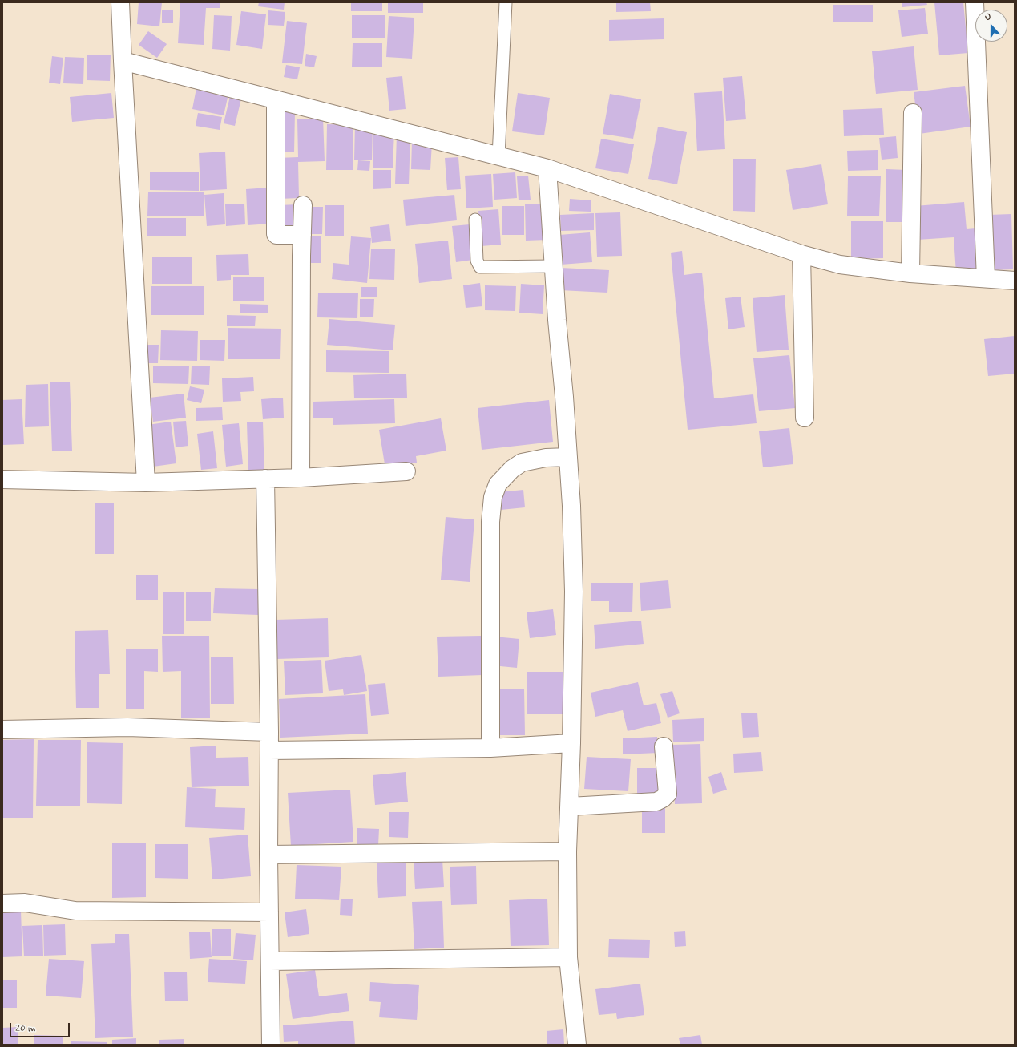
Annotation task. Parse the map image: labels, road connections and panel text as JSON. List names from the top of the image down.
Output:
{
  "scale_bar": "20 m",
  "north": "top"
}
